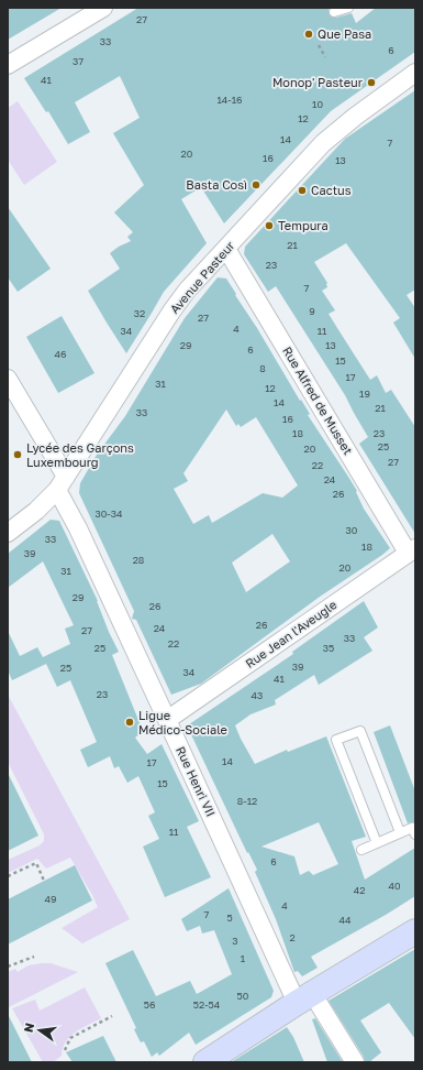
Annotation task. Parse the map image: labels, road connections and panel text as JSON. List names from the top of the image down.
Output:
{
  "streets": {
    "street": [
      "Avenue Pasteur",
      "Rue Alfred de Musset",
      "Rue Jean l'Aveugle",
      "Rue Henri VII"
    ]
  },
  "crossings": [
    ["Avenue Pasteur", "Rue Alfred de Musset"],
    ["Avenue Pasteur", "Rue Henri VII"],
    ["Rue Alfred de Musset", "Rue Jean l'Aveugle"],
    ["Rue Jean l'Aveugle", "Rue Henri VII"]
  ],
  "places": [
    "Que Pasa",
    "Monop' Pasteur",
    "Basta Così",
    "Cactus",
    "Tempura",
    "Lycée des Garçons Luxembourg",
    "Ligue Médico-Sociale"
  ],
  "house_numbers": [
    "27",
    "33",
    "6",
    "37",
    "41",
    "14-16",
    "10",
    "12",
    "14",
    "7",
    "20",
    "16",
    "13",
    "21",
    "23",
    "7",
    "9",
    "32",
    "27",
    "4",
    "34",
    "11",
    "29",
    "13",
    "6",
    "46",
    "15",
    "8",
    "17",
    "31",
    "12",
    "19",
    "14",
    "21",
    "33",
    "16",
    "18",
    "23",
    "25",
    "20",
    "27",
    "22",
    "24",
    "26",
    "30-34",
    "30",
    "33",
    "18",
    "39",
    "28",
    "20",
    "31",
    "29",
    "26",
    "26",
    "24",
    "27",
    "33",
    "22",
    "25",
    "35",
    "39",
    "25",
    "34",
    "41",
    "23",
    "43",
    "14",
    "17",
    "15",
    "8-12",
    "11",
    "6",
    "40",
    "42",
    "49",
    "4",
    "7",
    "5",
    "44",
    "2",
    "3",
    "1",
    "50",
    "56",
    "52-54"
  ],
  "north": "left"
}
